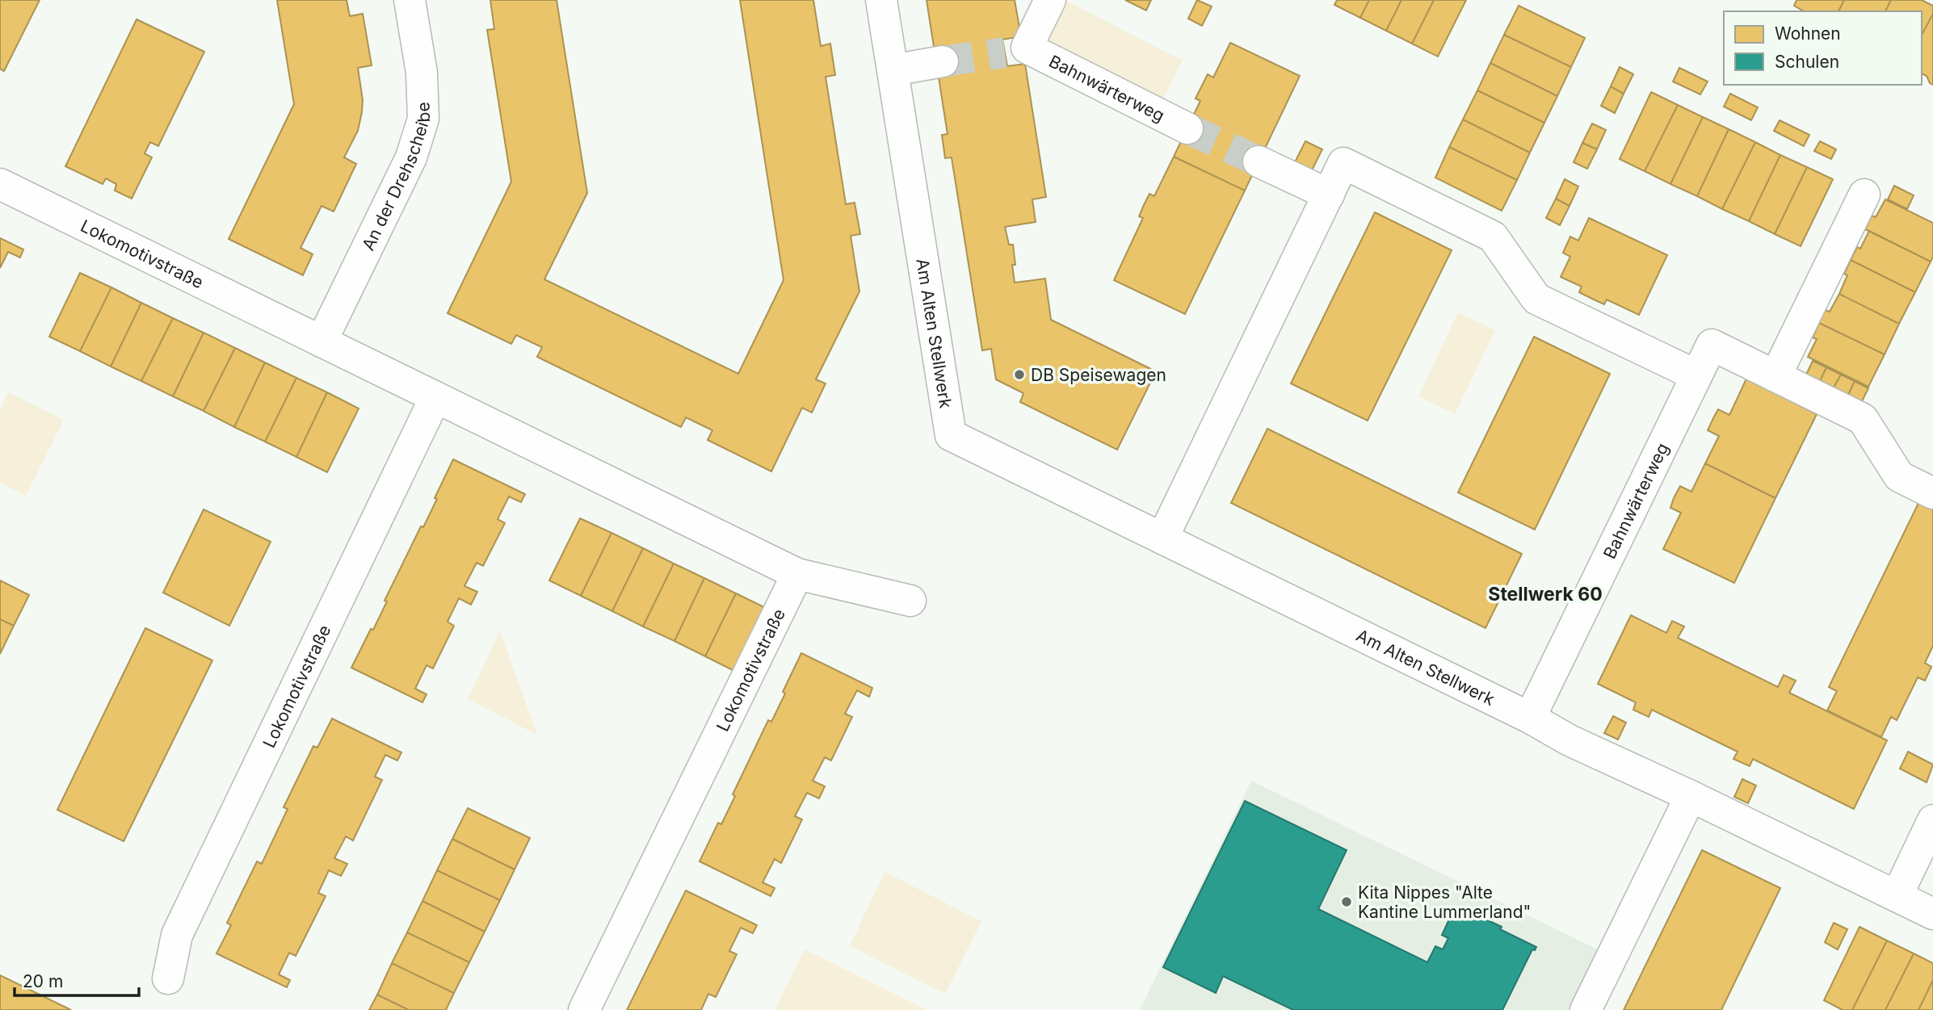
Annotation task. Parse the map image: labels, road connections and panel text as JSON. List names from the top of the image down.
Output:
{
  "streets": {
    "street": [
      "Bahnwärterweg",
      "An der Drehscheibe",
      "Lokomotivstraße",
      "Am Alten Stellwerk"
    ]
  },
  "crossings": [
    ["Bahnwärterweg", "Am Alten Stellwerk"],
    ["An der Drehscheibe", "Lokomotivstraße"]
  ],
  "districts": ["Stellwerk 60"],
  "places": ["DB Speisewagen", "Kita Nippes \"Alte Kantine Lummerland\""],
  "legend": ["Wohnen", "Schulen"],
  "scale_bar": "20 m"
}
